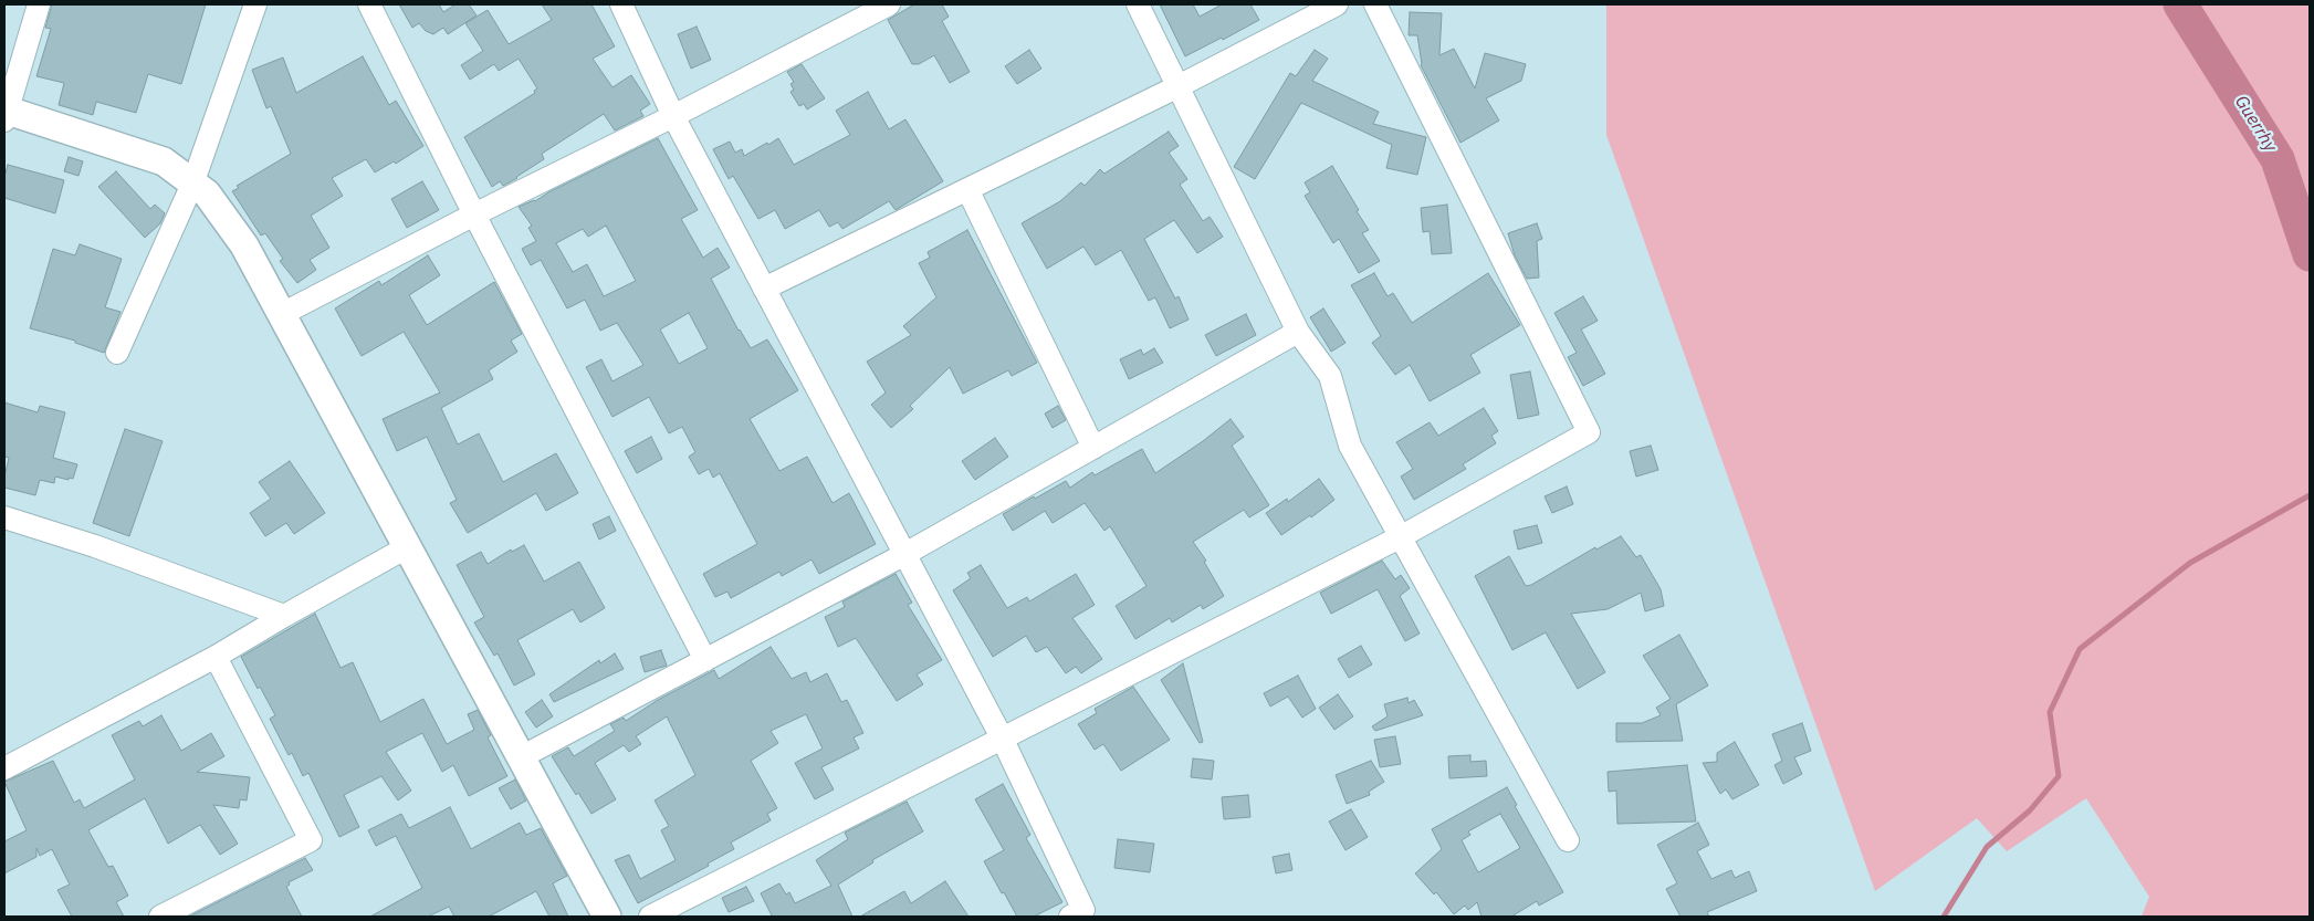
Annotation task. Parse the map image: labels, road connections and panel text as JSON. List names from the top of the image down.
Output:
{
  "water": ["Guerrhy"]
}
